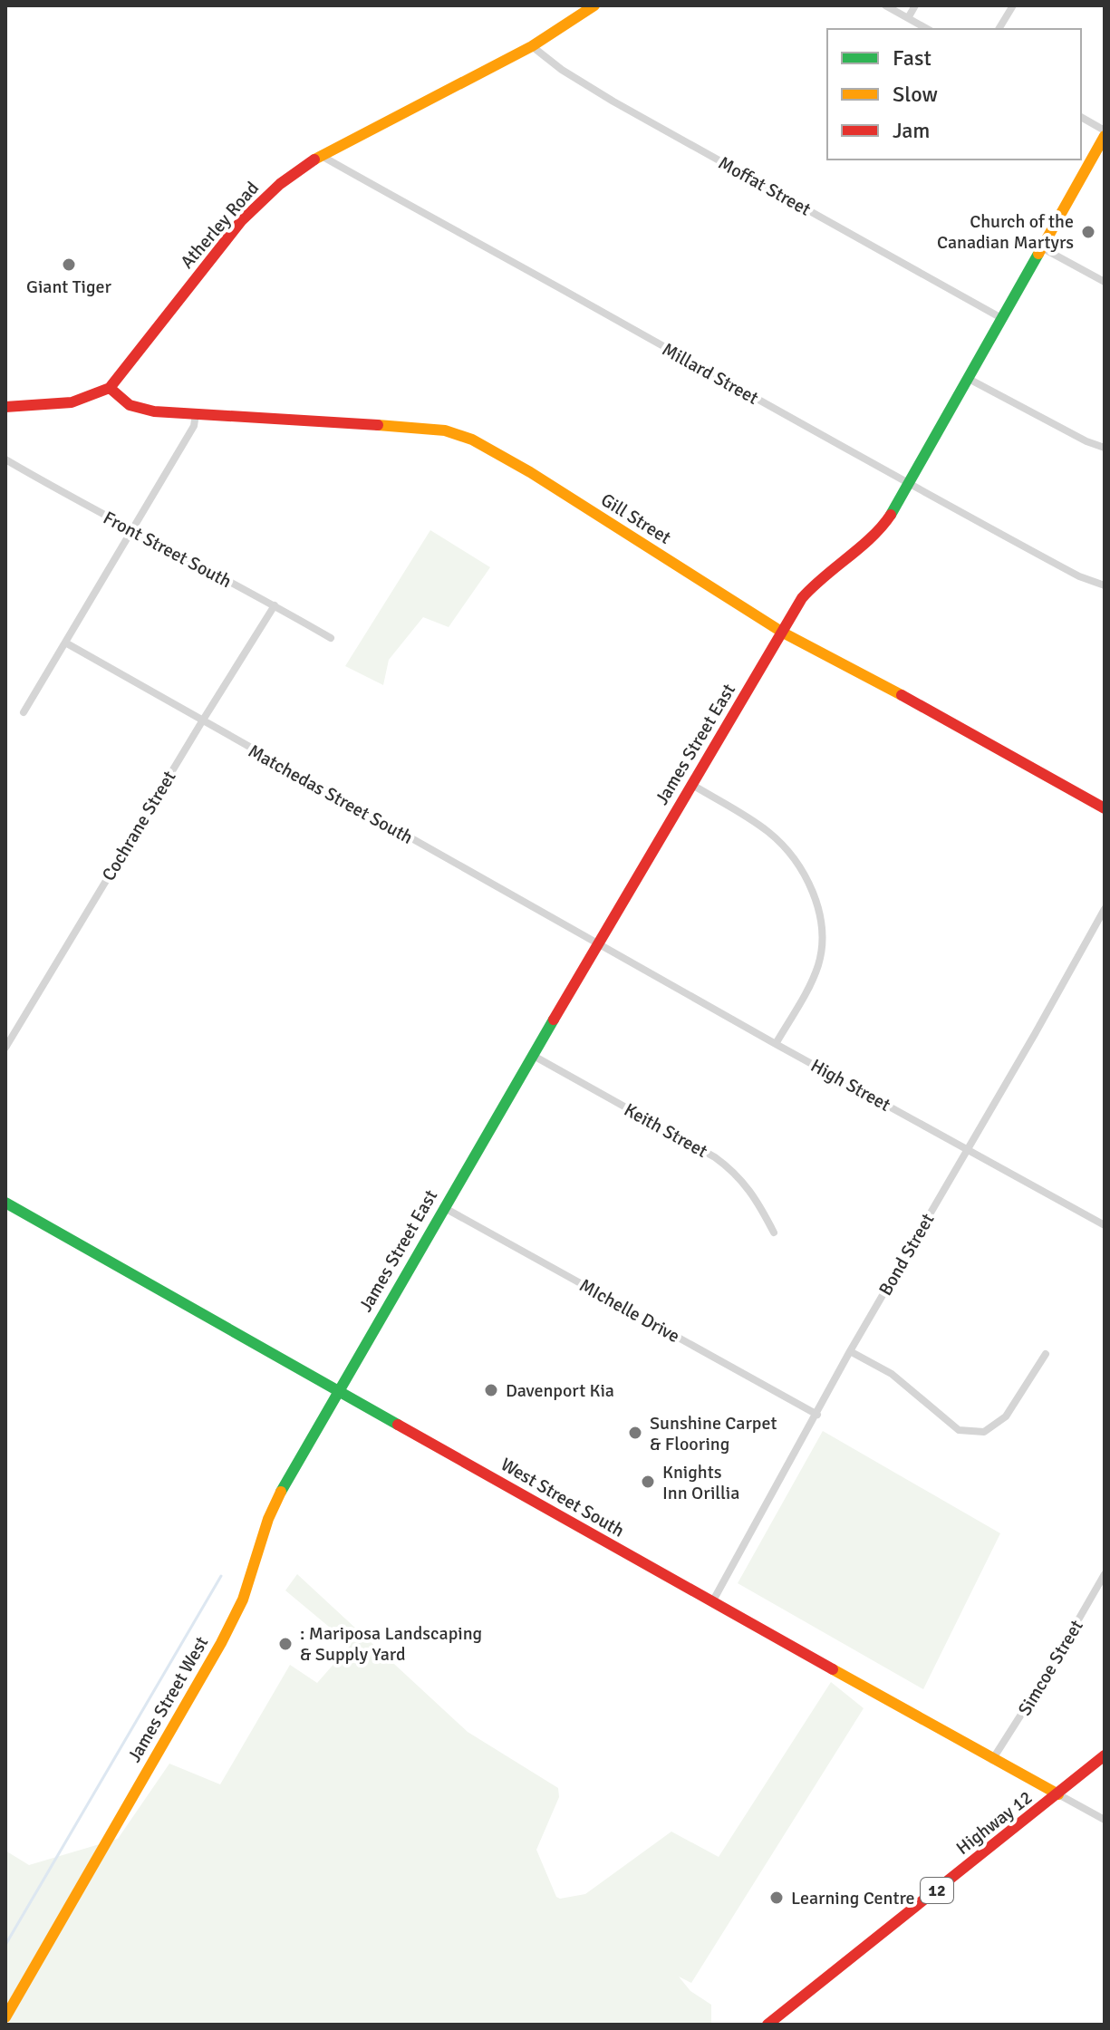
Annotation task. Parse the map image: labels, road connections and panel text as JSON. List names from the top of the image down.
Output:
{
  "streets": {
    "main road": [
      "Atherley Road",
      "Gill Street",
      "James Street East",
      "West Street South",
      "James Street West",
      "Highway 12",
      "12"
    ],
    "street": [
      "Moffat Street",
      "Millard Street",
      "Front Street South",
      "Matchedas Street South",
      "Cochrane Street",
      "High Street",
      "Keith Street",
      "Bond Street",
      "MIchelle Drive",
      "Simcoe Street"
    ]
  },
  "crossings": [
    ["Moffat Street", "Atherley Road"],
    ["Moffat Street", "James Street East"],
    ["Atherley Road", "Millard Street"],
    ["Atherley Road", "Gill Street"],
    ["Millard Street", "James Street East"],
    ["Gill Street", "James Street East"],
    ["Front Street South", "Cochrane Street"],
    ["James Street East", "Matchedas Street South"],
    ["James Street East", "High Street"],
    ["James Street East", "Keith Street"],
    ["James Street East", "MIchelle Drive"],
    ["James Street East", "West Street South"],
    ["James Street East", "James Street West"],
    ["Matchedas Street South", "Cochrane Street"],
    ["Matchedas Street South", "High Street"],
    ["High Street", "Bond Street"],
    ["Bond Street", "MIchelle Drive"],
    ["Bond Street", "West Street South"],
    ["West Street South", "Simcoe Street"],
    ["West Street South", "James Street West"],
    ["West Street South", "Highway 12"]
  ],
  "places": [
    "Church of the Canadian Martyrs",
    "Giant Tiger",
    "Davenport Kia",
    "Sunshine Carpet & Flooring",
    "Knights Inn Orillia",
    ": Mariposa Landscaping & Supply Yard",
    "Learning Centre"
  ],
  "legend": ["Fast", "Slow", "Jam"]
}
